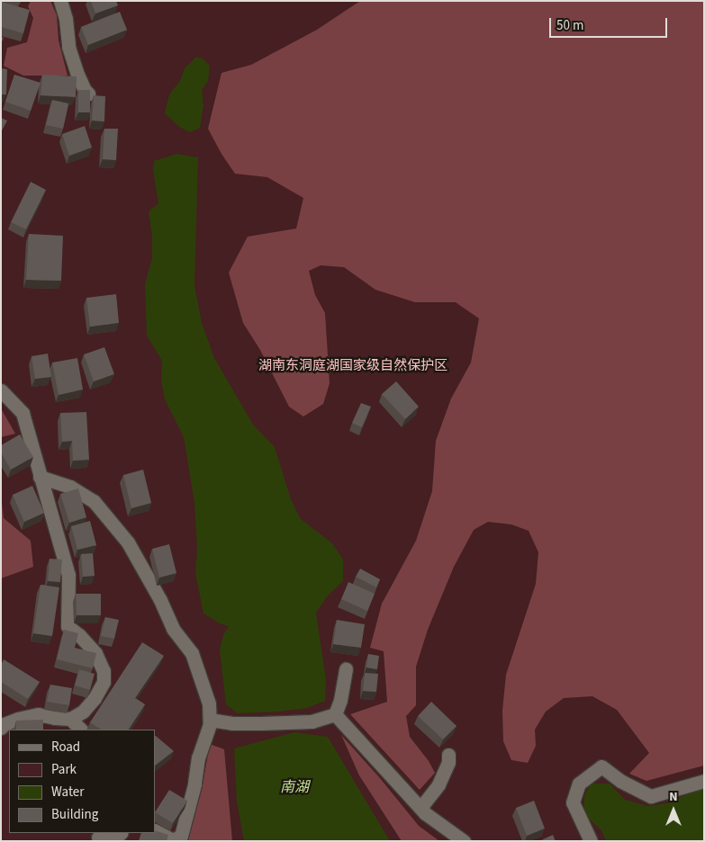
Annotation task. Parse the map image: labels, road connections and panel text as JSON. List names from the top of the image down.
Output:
{
  "water": ["南湖"],
  "parks": ["湖南东洞庭湖国家级自然保护区"],
  "legend": [
    "Road",
    "Park",
    "Water",
    "Building"
  ],
  "scale_bar": "50 m",
  "north": "top"
}
